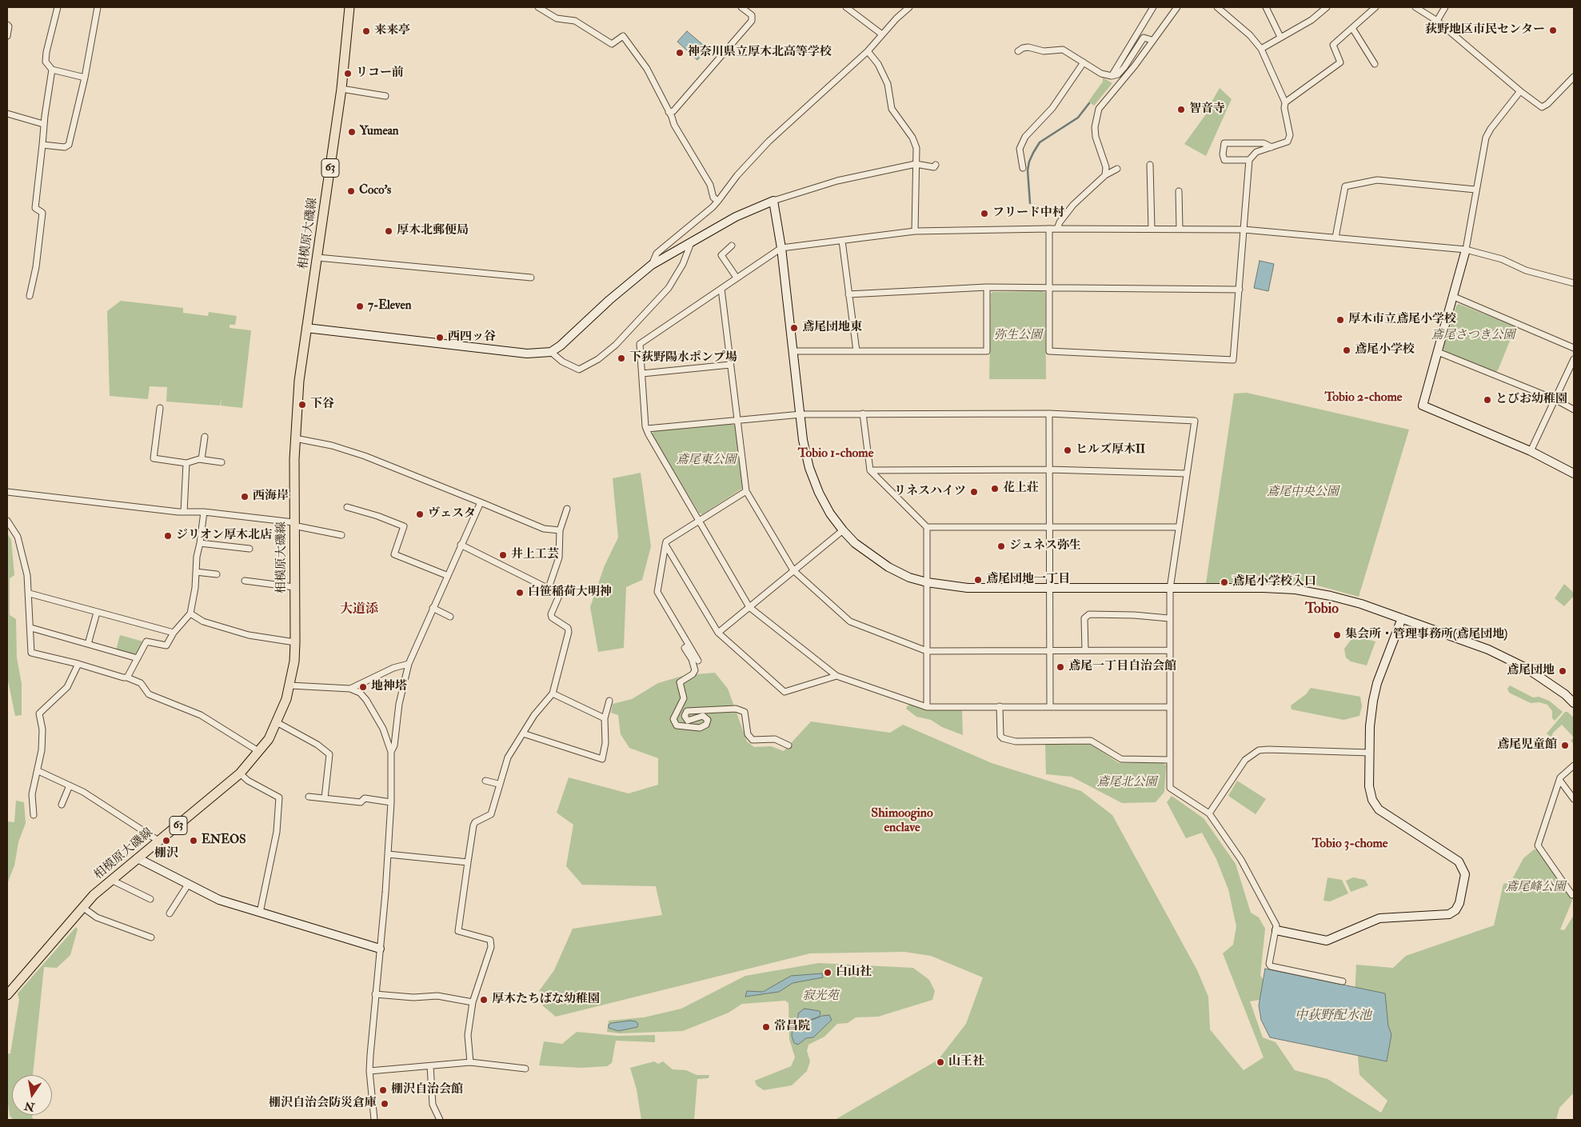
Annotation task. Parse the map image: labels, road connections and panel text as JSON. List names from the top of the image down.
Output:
{
  "streets": {
    "main road": ["63", "相模原大磯線"]
  },
  "districts": [
    "Tobio 2-chome",
    "Tobio 1-chome",
    "Tobio",
    "大道添",
    "Shimoogino enclave",
    "Tobio 3-chome"
  ],
  "water": ["中荻野配水池"],
  "parks": [
    "弥生公園",
    "鳶尾さつき公園",
    "鳶尾東公園",
    "鳶尾中央公園",
    "鳶尾北公園",
    "鳶尾峰公園",
    "寂光苑"
  ],
  "places": [
    "荻野地区市民センター",
    "来来亭",
    "神奈川県立厚木北高等学校",
    "リコー前",
    "智音寺",
    "Yumean",
    "Coco's",
    "フリード中村",
    "厚木北郵便局",
    "7-Eleven",
    "厚木市立鳶尾小学校",
    "鳶尾団地東",
    "西四ッ谷",
    "鳶尾小学校",
    "下荻野陽水ポンプ場",
    "とびお幼稚園",
    "下谷",
    "ヒルズ厚木II",
    "花上荘",
    "リネスハイツ",
    "西海岸",
    "ヴェスタ",
    "ジリオン厚木北店",
    "ジュネス弥生",
    "井上工芸",
    "鳶尾団地一丁目",
    "鳶尾小学校入口",
    "白笹稲荷大明神",
    "集会所・管理事務所(鳶尾団地)",
    "鳶尾一丁目自治会館",
    "鳶尾団地",
    "地神塔",
    "鳶尾児童館",
    "棚沢",
    "ENEOS",
    "白山社",
    "厚木たちばな幼稚園",
    "常昌院",
    "山王社",
    "棚沢自治会館",
    "棚沢自治会防災倉庫"
  ],
  "north": "bottom"
}
